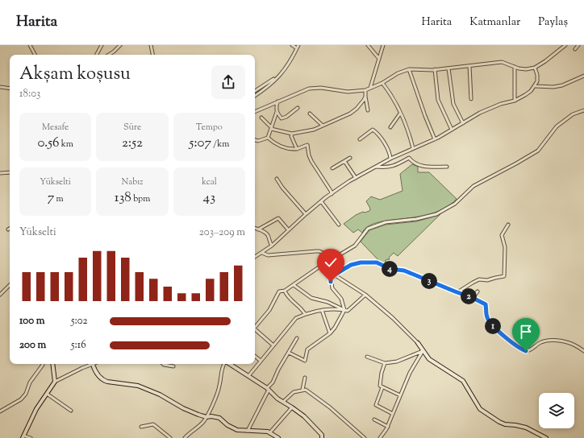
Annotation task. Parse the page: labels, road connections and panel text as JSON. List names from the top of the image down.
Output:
{
  "page": {
    "header": "Harita",
    "nav": ["Harita", "Katmanlar", "Paylaş"],
    "heading": ["Akşam koşusu", "18:03"],
    "stats": [
      ["Mesafe", "0.56 km"],
      ["Süre", "2:52"],
      ["Tempo", "5:07 /km"],
      ["Yükselti", "7 m"],
      ["Nabız", "138 bpm"],
      ["kcal", "43"]
    ],
    "chart": ["Yükselti", "203–209 m"],
    "pins": [
      "4",
      "3",
      "2",
      "1"
    ],
    "list": [
      {
        "name": "100 m",
        "note": "5:02"
      },
      {
        "name": "200 m",
        "note": "5:16"
      }
    ]
  }
}
